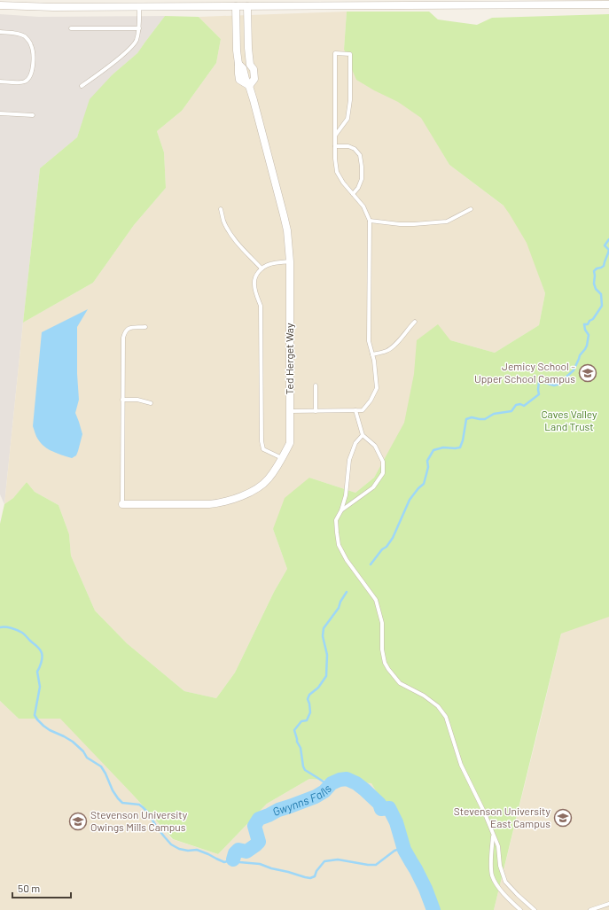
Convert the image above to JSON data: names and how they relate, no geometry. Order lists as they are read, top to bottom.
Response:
{
  "streets": {
    "street": ["Ted Herget Way"]
  },
  "water": ["Gwynns Falls"],
  "parks": ["Caves Valley Land Trust"],
  "places": {
    "school or university": ["Jemicy School - Upper School Campus", "Stevenson University East Campus", "Stevenson University Owings Mills Campus"]
  },
  "scale_bar": "50 m"
}
